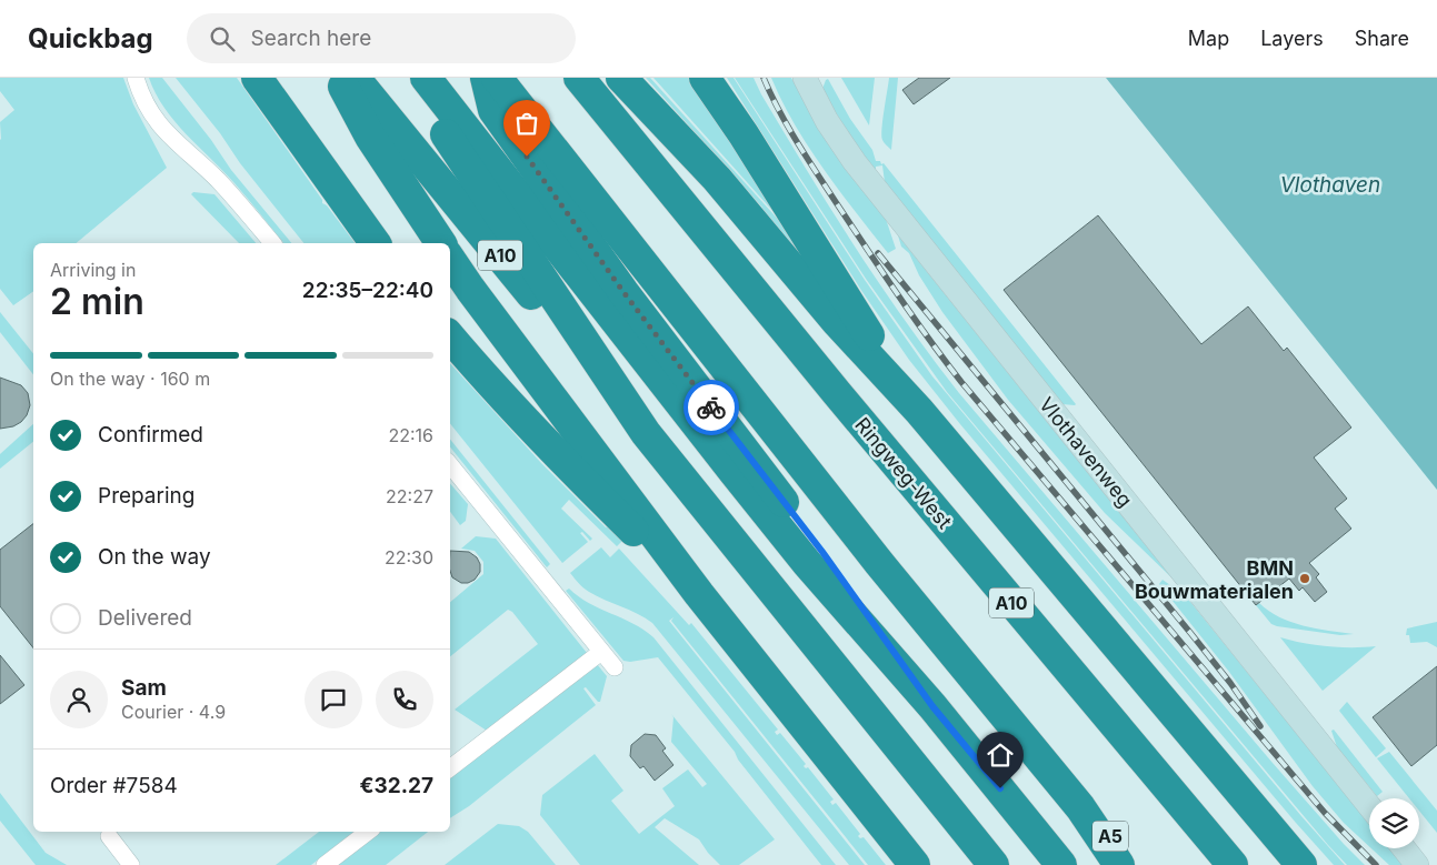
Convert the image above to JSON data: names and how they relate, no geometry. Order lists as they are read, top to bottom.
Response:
{
  "streets": {
    "highway": ["A10", "Ringweg-West", "A5"],
    "main road": ["Vlothavenweg"]
  },
  "water": ["Vlothaven"],
  "places": ["BMN Bouwmaterialen"],
  "page": {
    "header": "Quickbag",
    "search": "Search here",
    "nav": ["Map", "Layers", "Share"],
    "heading": ["2 min", "Arriving in", "22:35–22:40"],
    "panel": [
      "Sam",
      "Courier · 4.9",
      "Order #7584",
      "€32.27"
    ],
    "bar": "On the way · 160 m",
    "list": [
      ["Confirmed", "22:16"],
      ["Preparing", "22:27"],
      ["On the way", "22:30"],
      "Delivered"
    ]
  }
}
